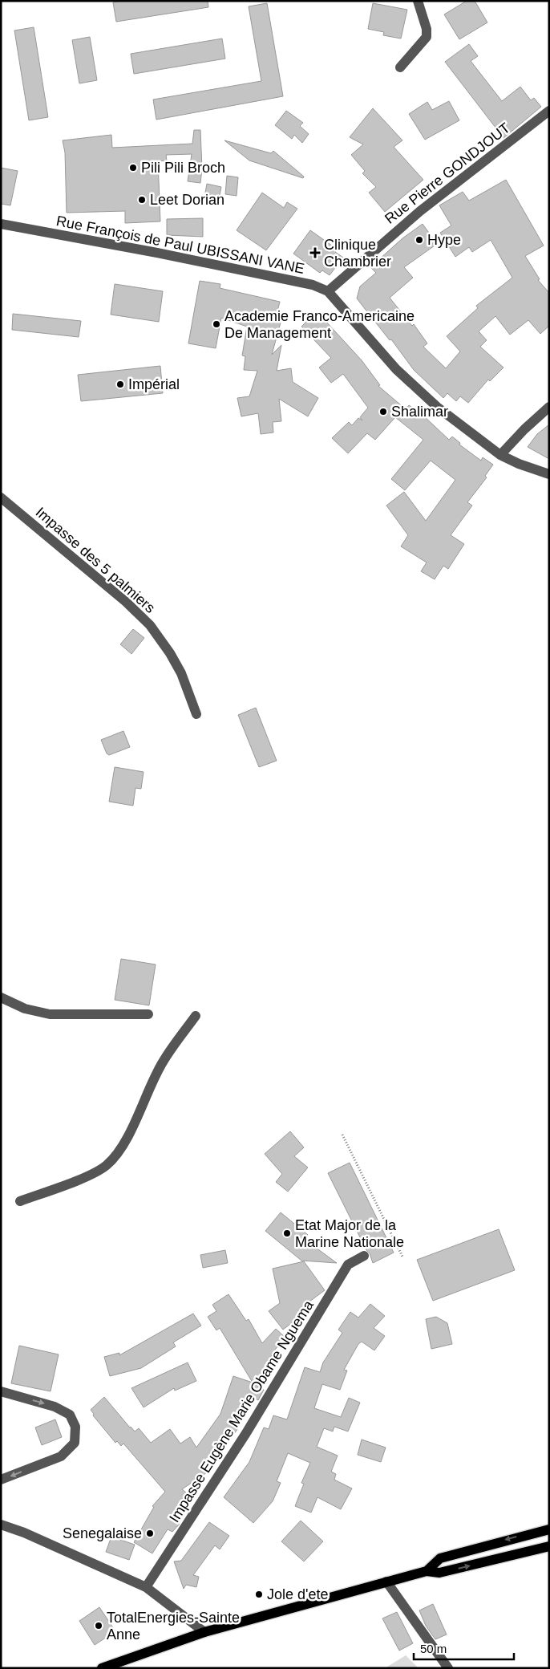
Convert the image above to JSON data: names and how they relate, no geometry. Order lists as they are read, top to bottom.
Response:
{
  "streets": {
    "street": [
      "Rue Pierre GONDJOUT",
      "Rue François de Paul UBISSANI VANE",
      "Impasse des 5 palmiers",
      "Impasse Eugène Marie Obame Nguema"
    ]
  },
  "crossings": [
    ["Rue Pierre GONDJOUT", "Rue François de Paul UBISSANI VANE"]
  ],
  "places": {
    "other": [
      "Pili Pili Broch",
      "Leet Dorian",
      "Hype",
      "Academie Franco-Americaine De Management",
      "Impérial",
      "Shalimar",
      "Etat Major de la Marine Nationale",
      "Senegalaise",
      "Jole d'ete",
      "TotalEnergies-Sainte Anne"
    ],
    "health": ["Clinique Chambrier"]
  },
  "scale_bar": "50 m"
}
